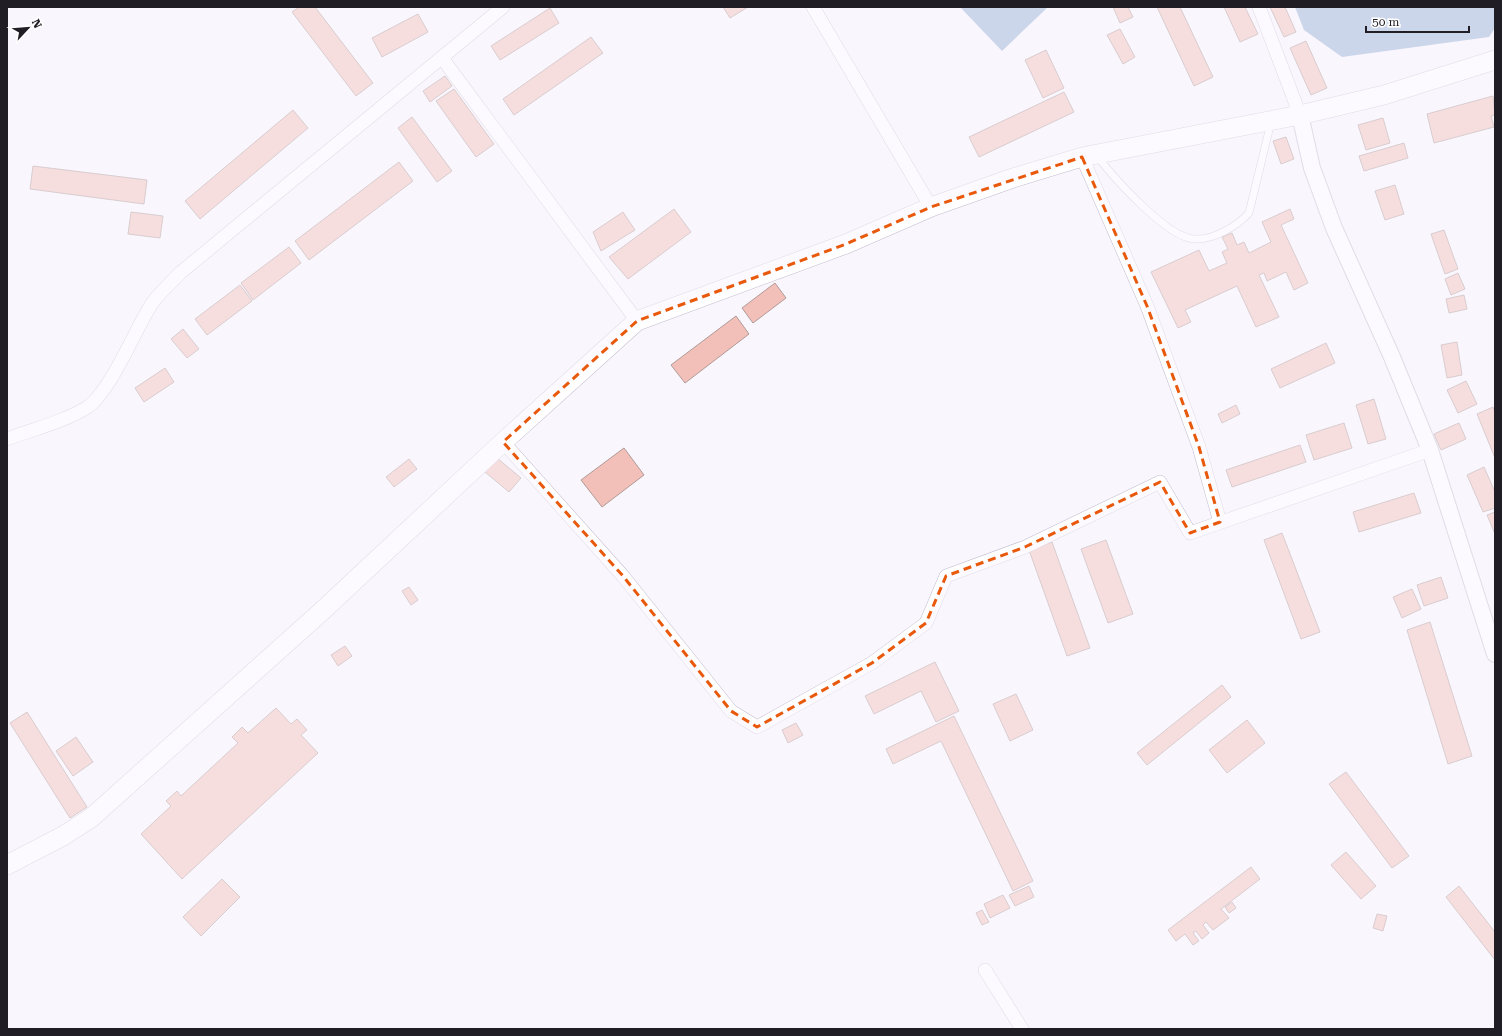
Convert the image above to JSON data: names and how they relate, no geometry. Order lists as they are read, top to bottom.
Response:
{
  "scale_bar": "50 m",
  "north": "top right"
}
